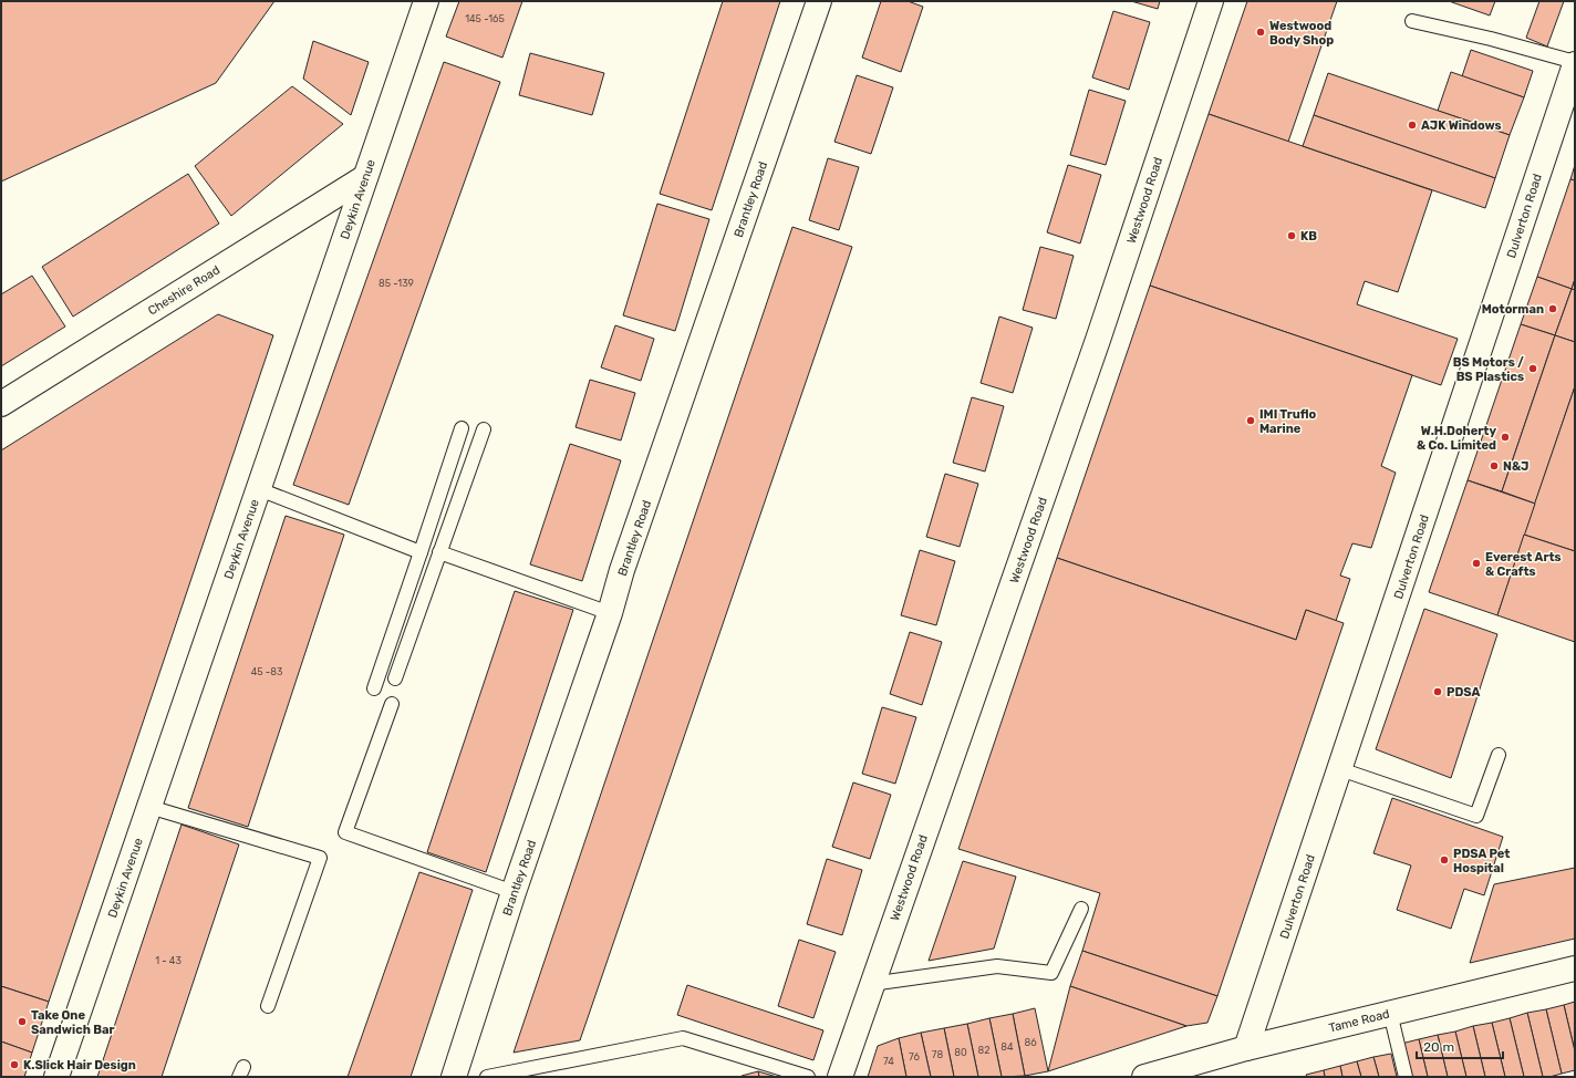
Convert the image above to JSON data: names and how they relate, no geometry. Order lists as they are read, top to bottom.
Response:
{
  "streets": {
    "street": [
      "Deykin Avenue",
      "Brantley Road",
      "Westwood Road",
      "Dulverton Road",
      "Cheshire Road",
      "Tame Road"
    ]
  },
  "crossings": [
    ["Deykin Avenue", "Cheshire Road"],
    ["Dulverton Road", "Tame Road"]
  ],
  "places": [
    "Westwood Body Shop",
    "AJK Windows",
    "KB",
    "Motorman",
    "BS Motors / BS Plastics",
    "IMI Truflo Marine",
    "W.H.Doherty & Co. Limited",
    "N&J",
    "Everest Arts & Crafts",
    "PDSA",
    "PDSA Pet Hospital",
    "Take One Sandwich Bar",
    "K.Slick Hair Design"
  ],
  "house_numbers": [
    "145 -165",
    "85 -139",
    "45 -83",
    "1 - 43",
    "86",
    "84",
    "82",
    "80",
    "78",
    "76",
    "74"
  ],
  "scale_bar": "20 m"
}
